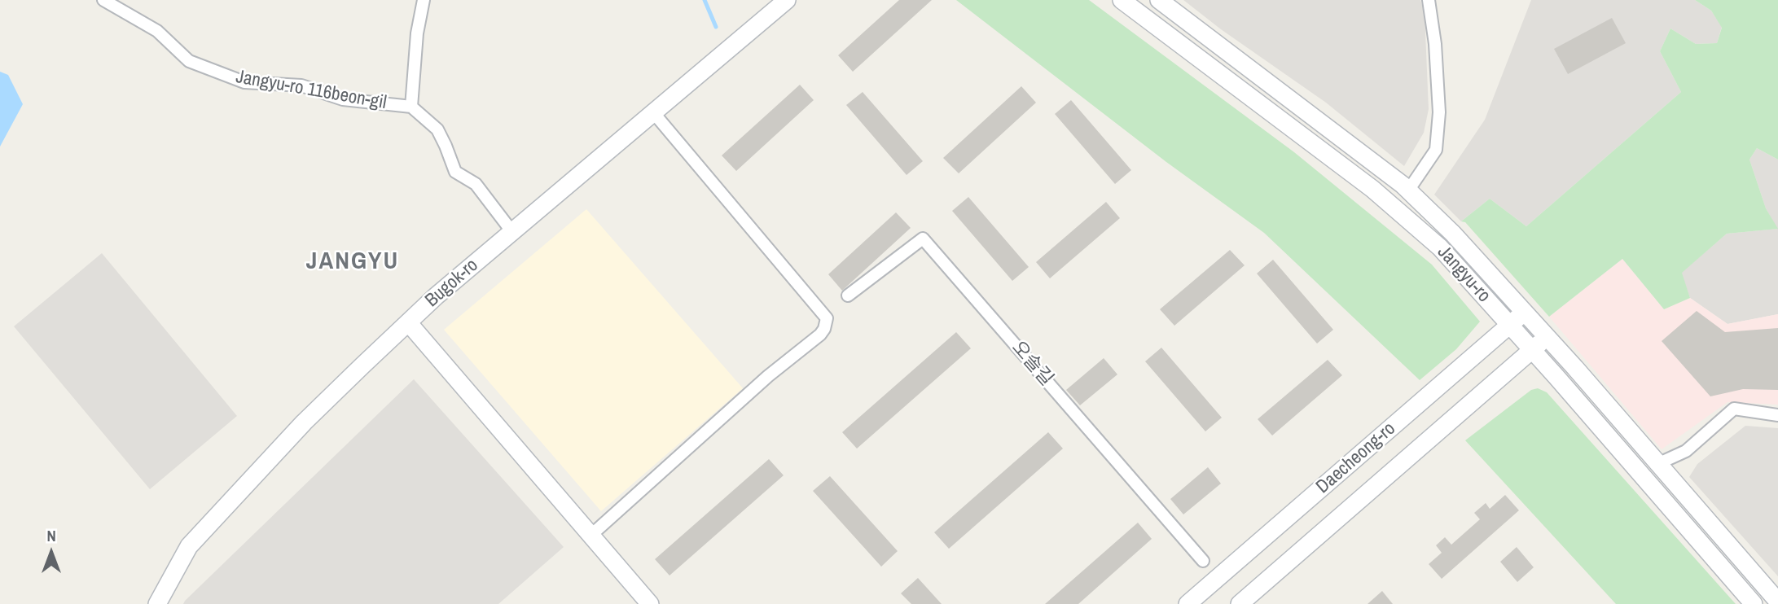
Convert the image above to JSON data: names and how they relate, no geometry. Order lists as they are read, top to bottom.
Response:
{
  "streets": {
    "main road": ["Jangyu-ro", "Bugok-ro", "Daecheong-ro"],
    "street": ["Jangyu-ro 116beon-gil", "오솔길"]
  },
  "crossings": [
    ["Jangyu-ro 116beon-gil", "Bugok-ro"],
    ["Jangyu-ro", "Daecheong-ro"]
  ],
  "districts": ["JANGYU"],
  "north": "top"
}
